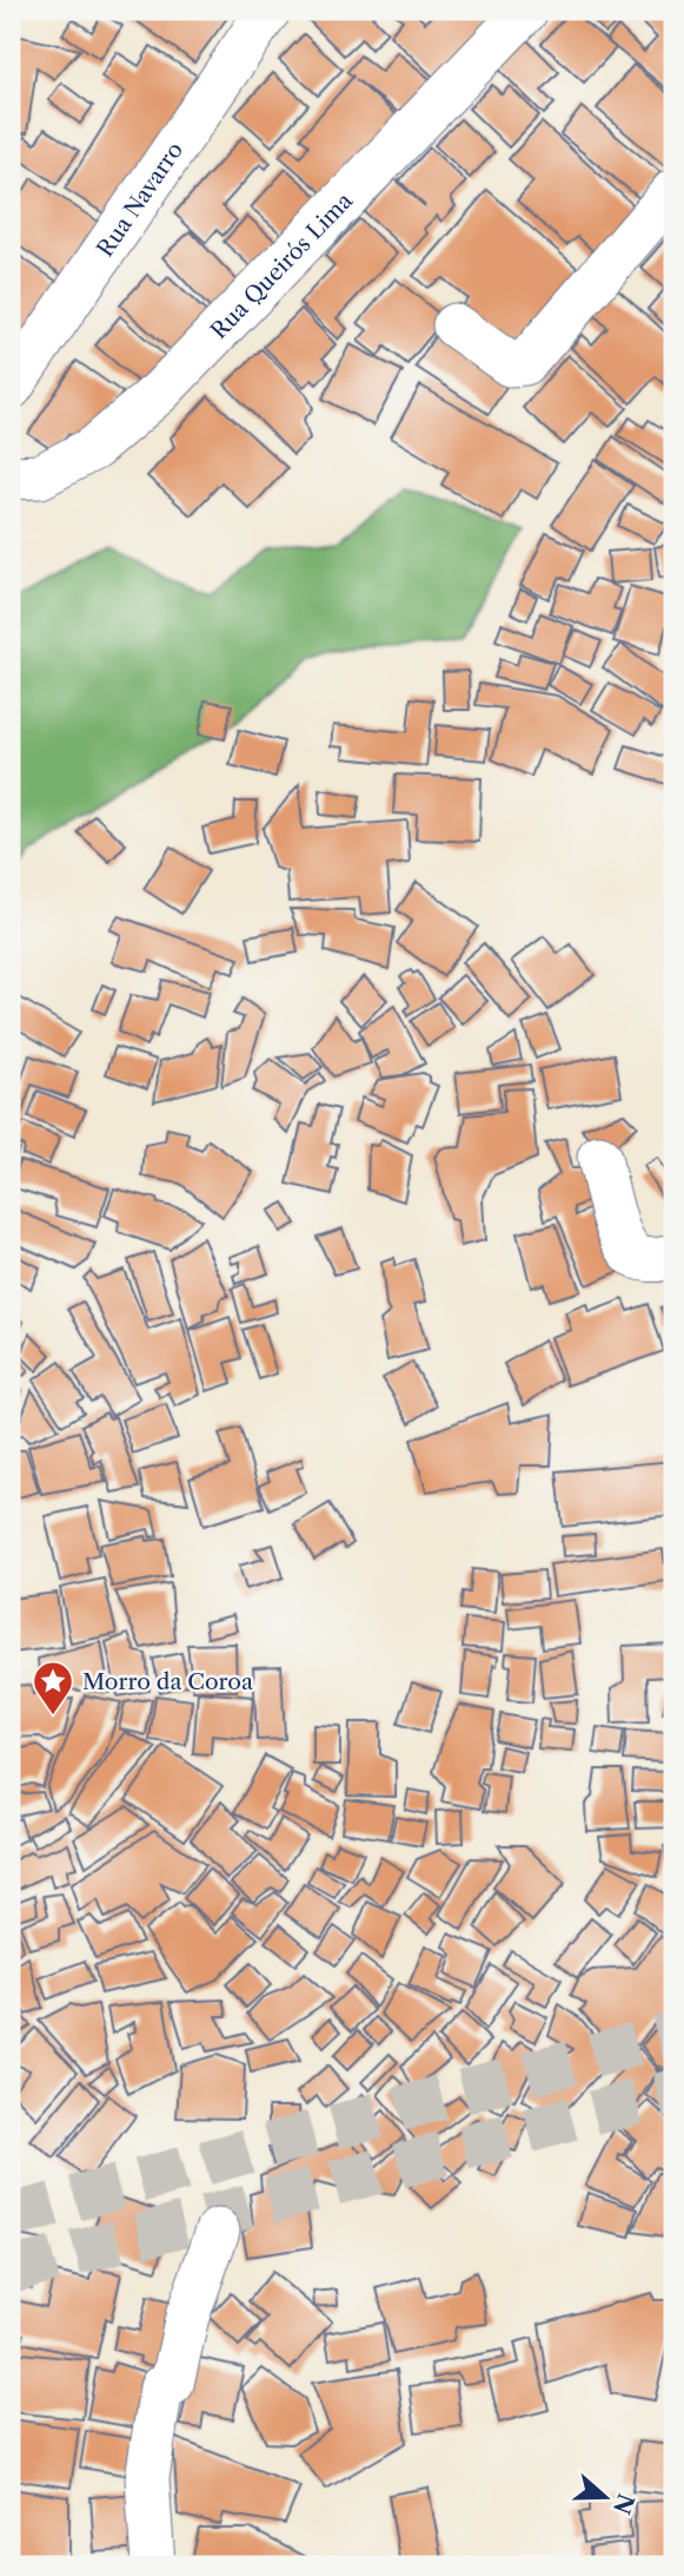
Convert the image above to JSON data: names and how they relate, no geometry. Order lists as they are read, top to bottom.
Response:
{
  "streets": {
    "street": ["Rua Navarro", "Rua Queirós Lima"]
  },
  "places": {
    "place": ["Morro da Coroa"]
  },
  "north": "right"
}
